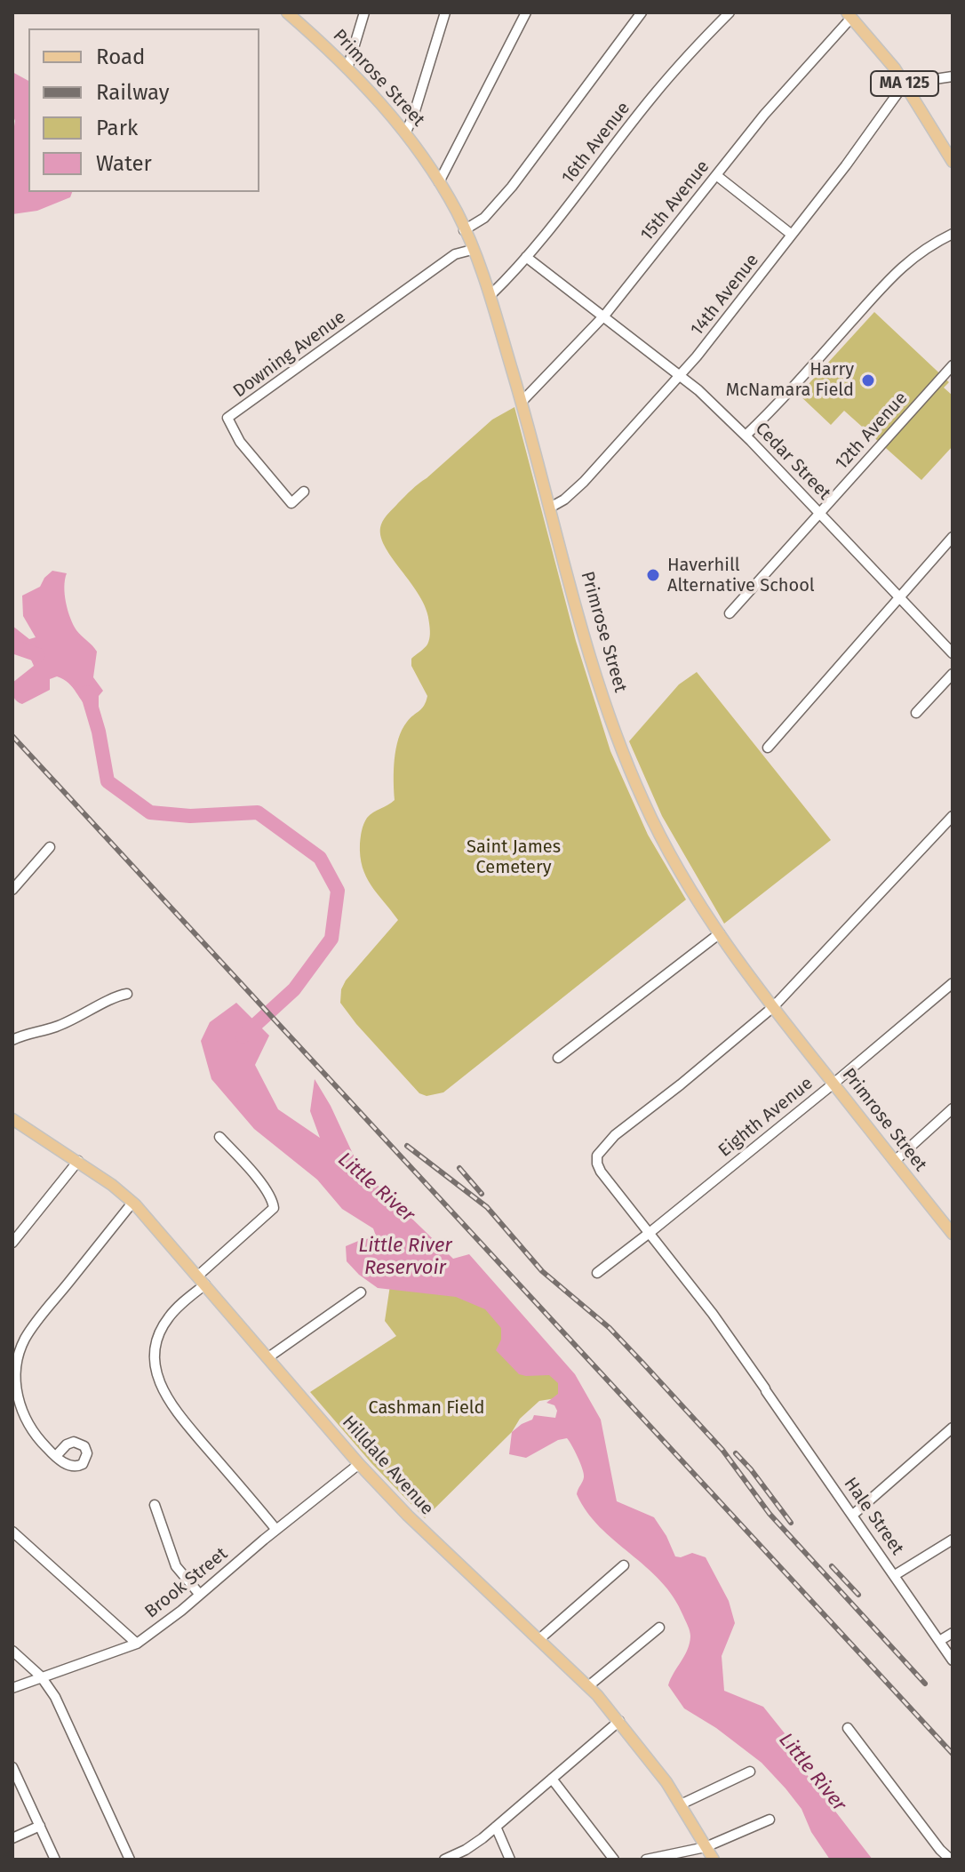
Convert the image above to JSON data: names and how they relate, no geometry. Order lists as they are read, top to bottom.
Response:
{
  "streets": {
    "main road": ["Primrose Street", "MA 125", "Hilldale Avenue"],
    "street": [
      "16th Avenue",
      "15th Avenue",
      "14th Avenue",
      "Downing Avenue",
      "12th Avenue",
      "Cedar Street",
      "Eighth Avenue",
      "Hale Street",
      "Brook Street"
    ]
  },
  "crossings": [
    ["Primrose Street", "16th Avenue"],
    ["Primrose Street", "15th Avenue"],
    ["Primrose Street", "14th Avenue"],
    ["Primrose Street", "Downing Avenue"],
    ["Primrose Street", "Eighth Avenue"],
    ["Primrose Street", "Hale Street"],
    ["MA 125", "15th Avenue"],
    ["MA 125", "14th Avenue"],
    ["16th Avenue", "Cedar Street"],
    ["15th Avenue", "Cedar Street"],
    ["14th Avenue", "Cedar Street"],
    ["12th Avenue", "Cedar Street"],
    ["Eighth Avenue", "Hale Street"],
    ["Hilldale Avenue", "Brook Street"]
  ],
  "water": ["Little River", "Little River Reservoir"],
  "parks": ["Saint James Cemetery", "Cashman Field"],
  "places": ["Harry McNamara Field", "Haverhill Alternative School"],
  "legend": [
    "Road",
    "Railway",
    "Park",
    "Water"
  ]
}
